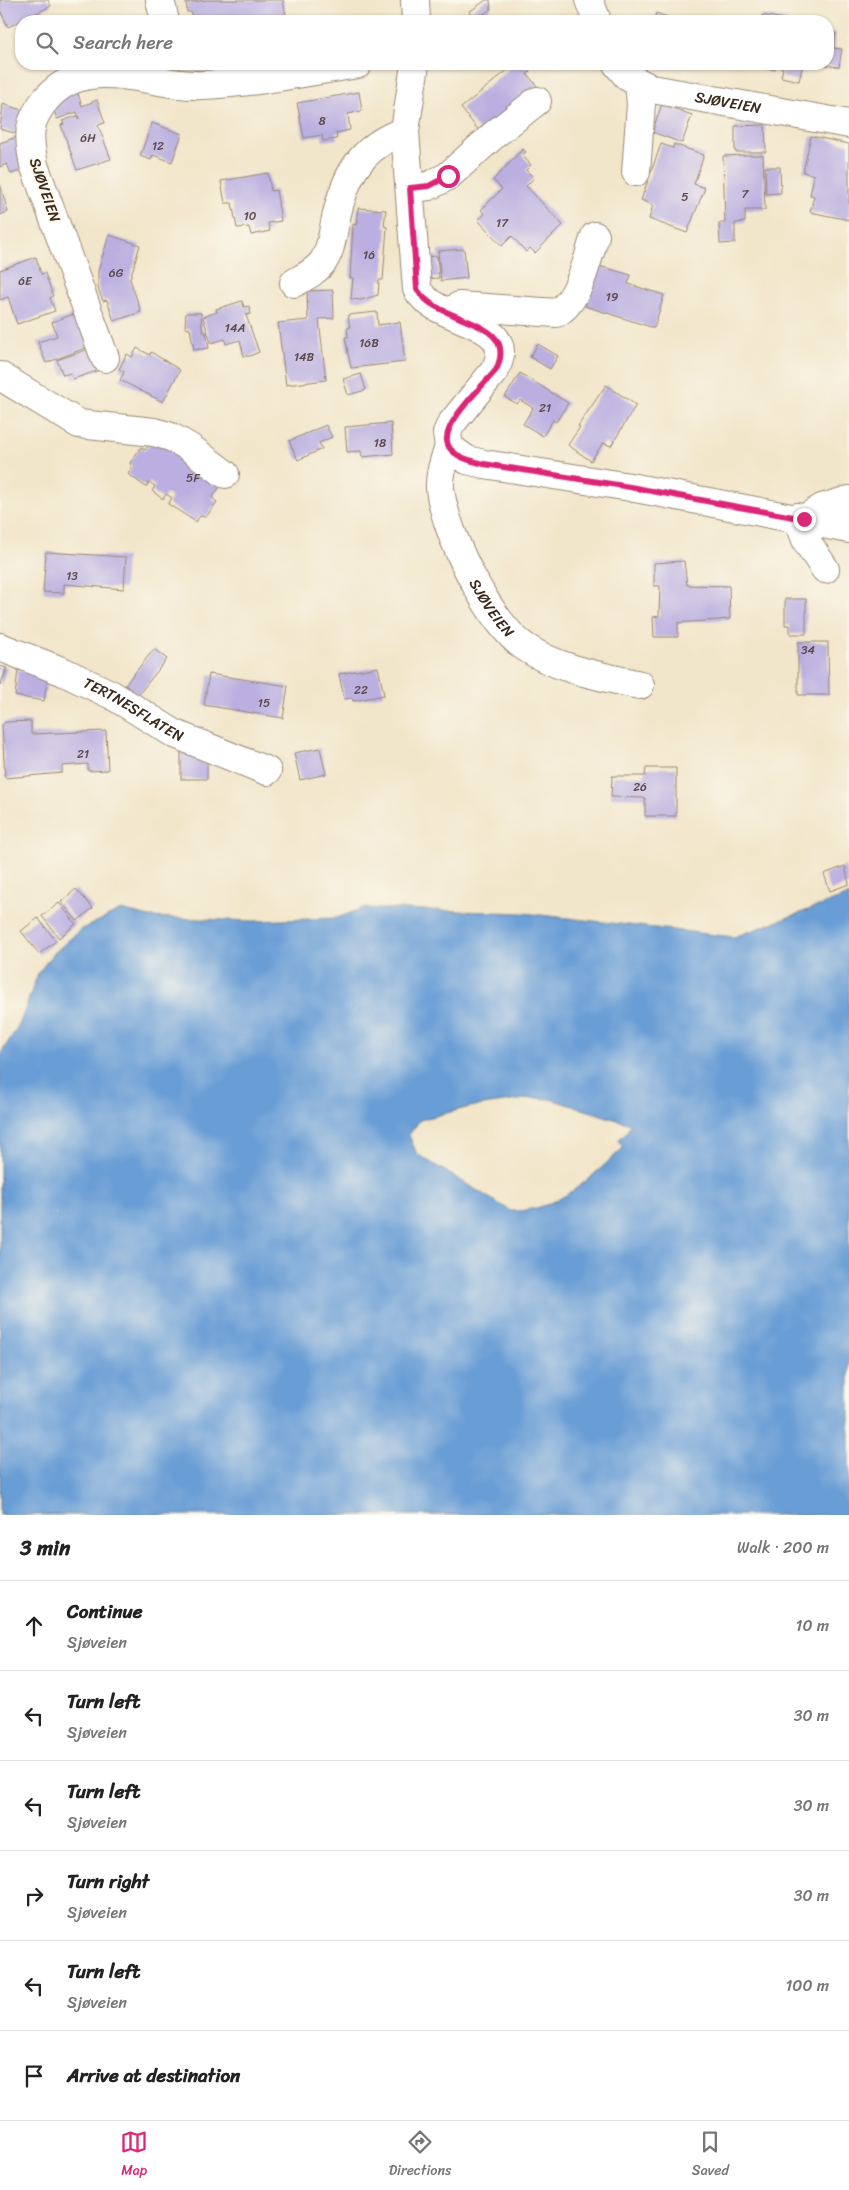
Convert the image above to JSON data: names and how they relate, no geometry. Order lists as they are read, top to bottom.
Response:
{
  "streets": {
    "street": ["SJØVEIEN", "TERTNESFLATEN"]
  },
  "house_numbers": [
    "8",
    "6H",
    "12",
    "7",
    "5",
    "10",
    "17",
    "16",
    "6G",
    "6E",
    "19",
    "14A",
    "16B",
    "14B",
    "21",
    "18",
    "5F",
    "13",
    "34",
    "22",
    "15",
    "21",
    "26"
  ],
  "page": {
    "search": "Search here",
    "heading": ["3 min", "Walk · 200 m"],
    "list": [
      ["Continue", "Sjøveien", "10 m"],
      ["Turn left", "Sjøveien", "30 m"],
      ["Turn left", "Sjøveien", "30 m"],
      ["Turn right", "Sjøveien", "30 m"],
      ["Turn left", "Sjøveien", "100 m"],
      "Arrive at destination"
    ],
    "nav": ["Map", "Directions", "Saved"]
  }
}
